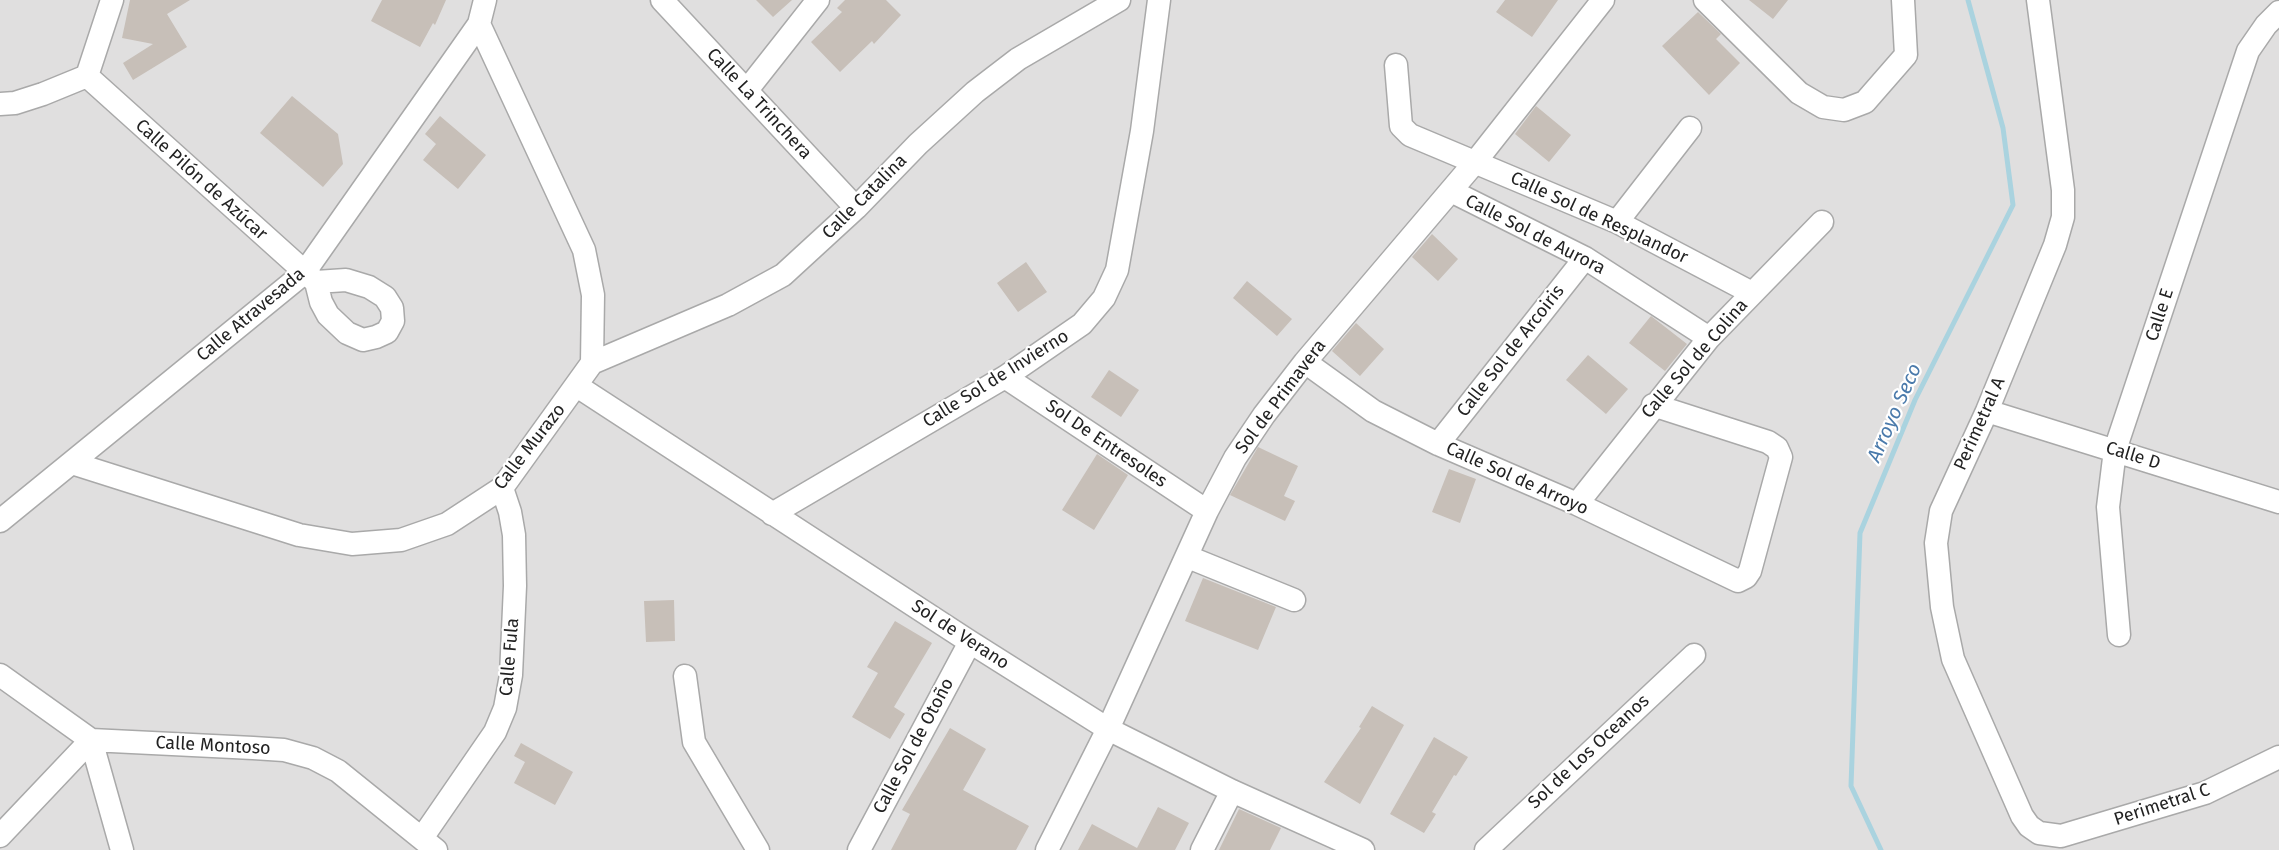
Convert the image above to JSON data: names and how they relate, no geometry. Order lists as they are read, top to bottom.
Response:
{
  "streets": {
    "street": [
      "Calle La Trinchera",
      "Calle Pilón de Azúcar",
      "Calle Catalina",
      "Calle Sol de Resplandor",
      "Calle Sol de Aurora",
      "Calle Atravesada",
      "Calle E",
      "Calle Sol de Arcoiris",
      "Calle Sol de Colina",
      "Calle Sol de Invierno",
      "Sol de Primavera",
      "Perimetral A",
      "Sol De Entresoles",
      "Calle Murazo",
      "Calle D",
      "Calle Sol de Arroyo",
      "Sol de Verano",
      "Calle Fula",
      "Calle Montoso",
      "Calle Sol de Otoño",
      "Sol de Los Oceanos",
      "Perimetral C"
    ]
  },
  "crossings": [
    ["Calle La Trinchera", "Calle Catalina"],
    ["Calle Pilón de Azúcar", "Calle Atravesada"],
    ["Calle Catalina", "Calle Murazo"],
    ["Calle Sol de Resplandor", "Calle Sol de Colina"],
    ["Calle Sol de Resplandor", "Sol de Primavera"],
    ["Calle Sol de Aurora", "Calle Sol de Arcoiris"],
    ["Calle Sol de Aurora", "Calle Sol de Colina"],
    ["Calle Sol de Aurora", "Sol de Primavera"],
    ["Calle Atravesada", "Calle Murazo"],
    ["Calle E", "Calle D"],
    ["Calle Sol de Arcoiris", "Calle Sol de Arroyo"],
    ["Calle Sol de Colina", "Calle Sol de Arroyo"],
    ["Calle Sol de Invierno", "Sol De Entresoles"],
    ["Calle Sol de Invierno", "Sol de Verano"],
    ["Sol de Primavera", "Sol De Entresoles"],
    ["Sol de Primavera", "Calle Sol de Arroyo"],
    ["Sol de Primavera", "Sol de Verano"],
    ["Perimetral A", "Calle D"],
    ["Perimetral A", "Perimetral C"],
    ["Calle Murazo", "Sol de Verano"],
    ["Calle Murazo", "Calle Fula"],
    ["Sol de Verano", "Calle Sol de Otoño"],
    ["Calle Fula", "Calle Montoso"]
  ],
  "water": ["Arroyo Seco"]
}
